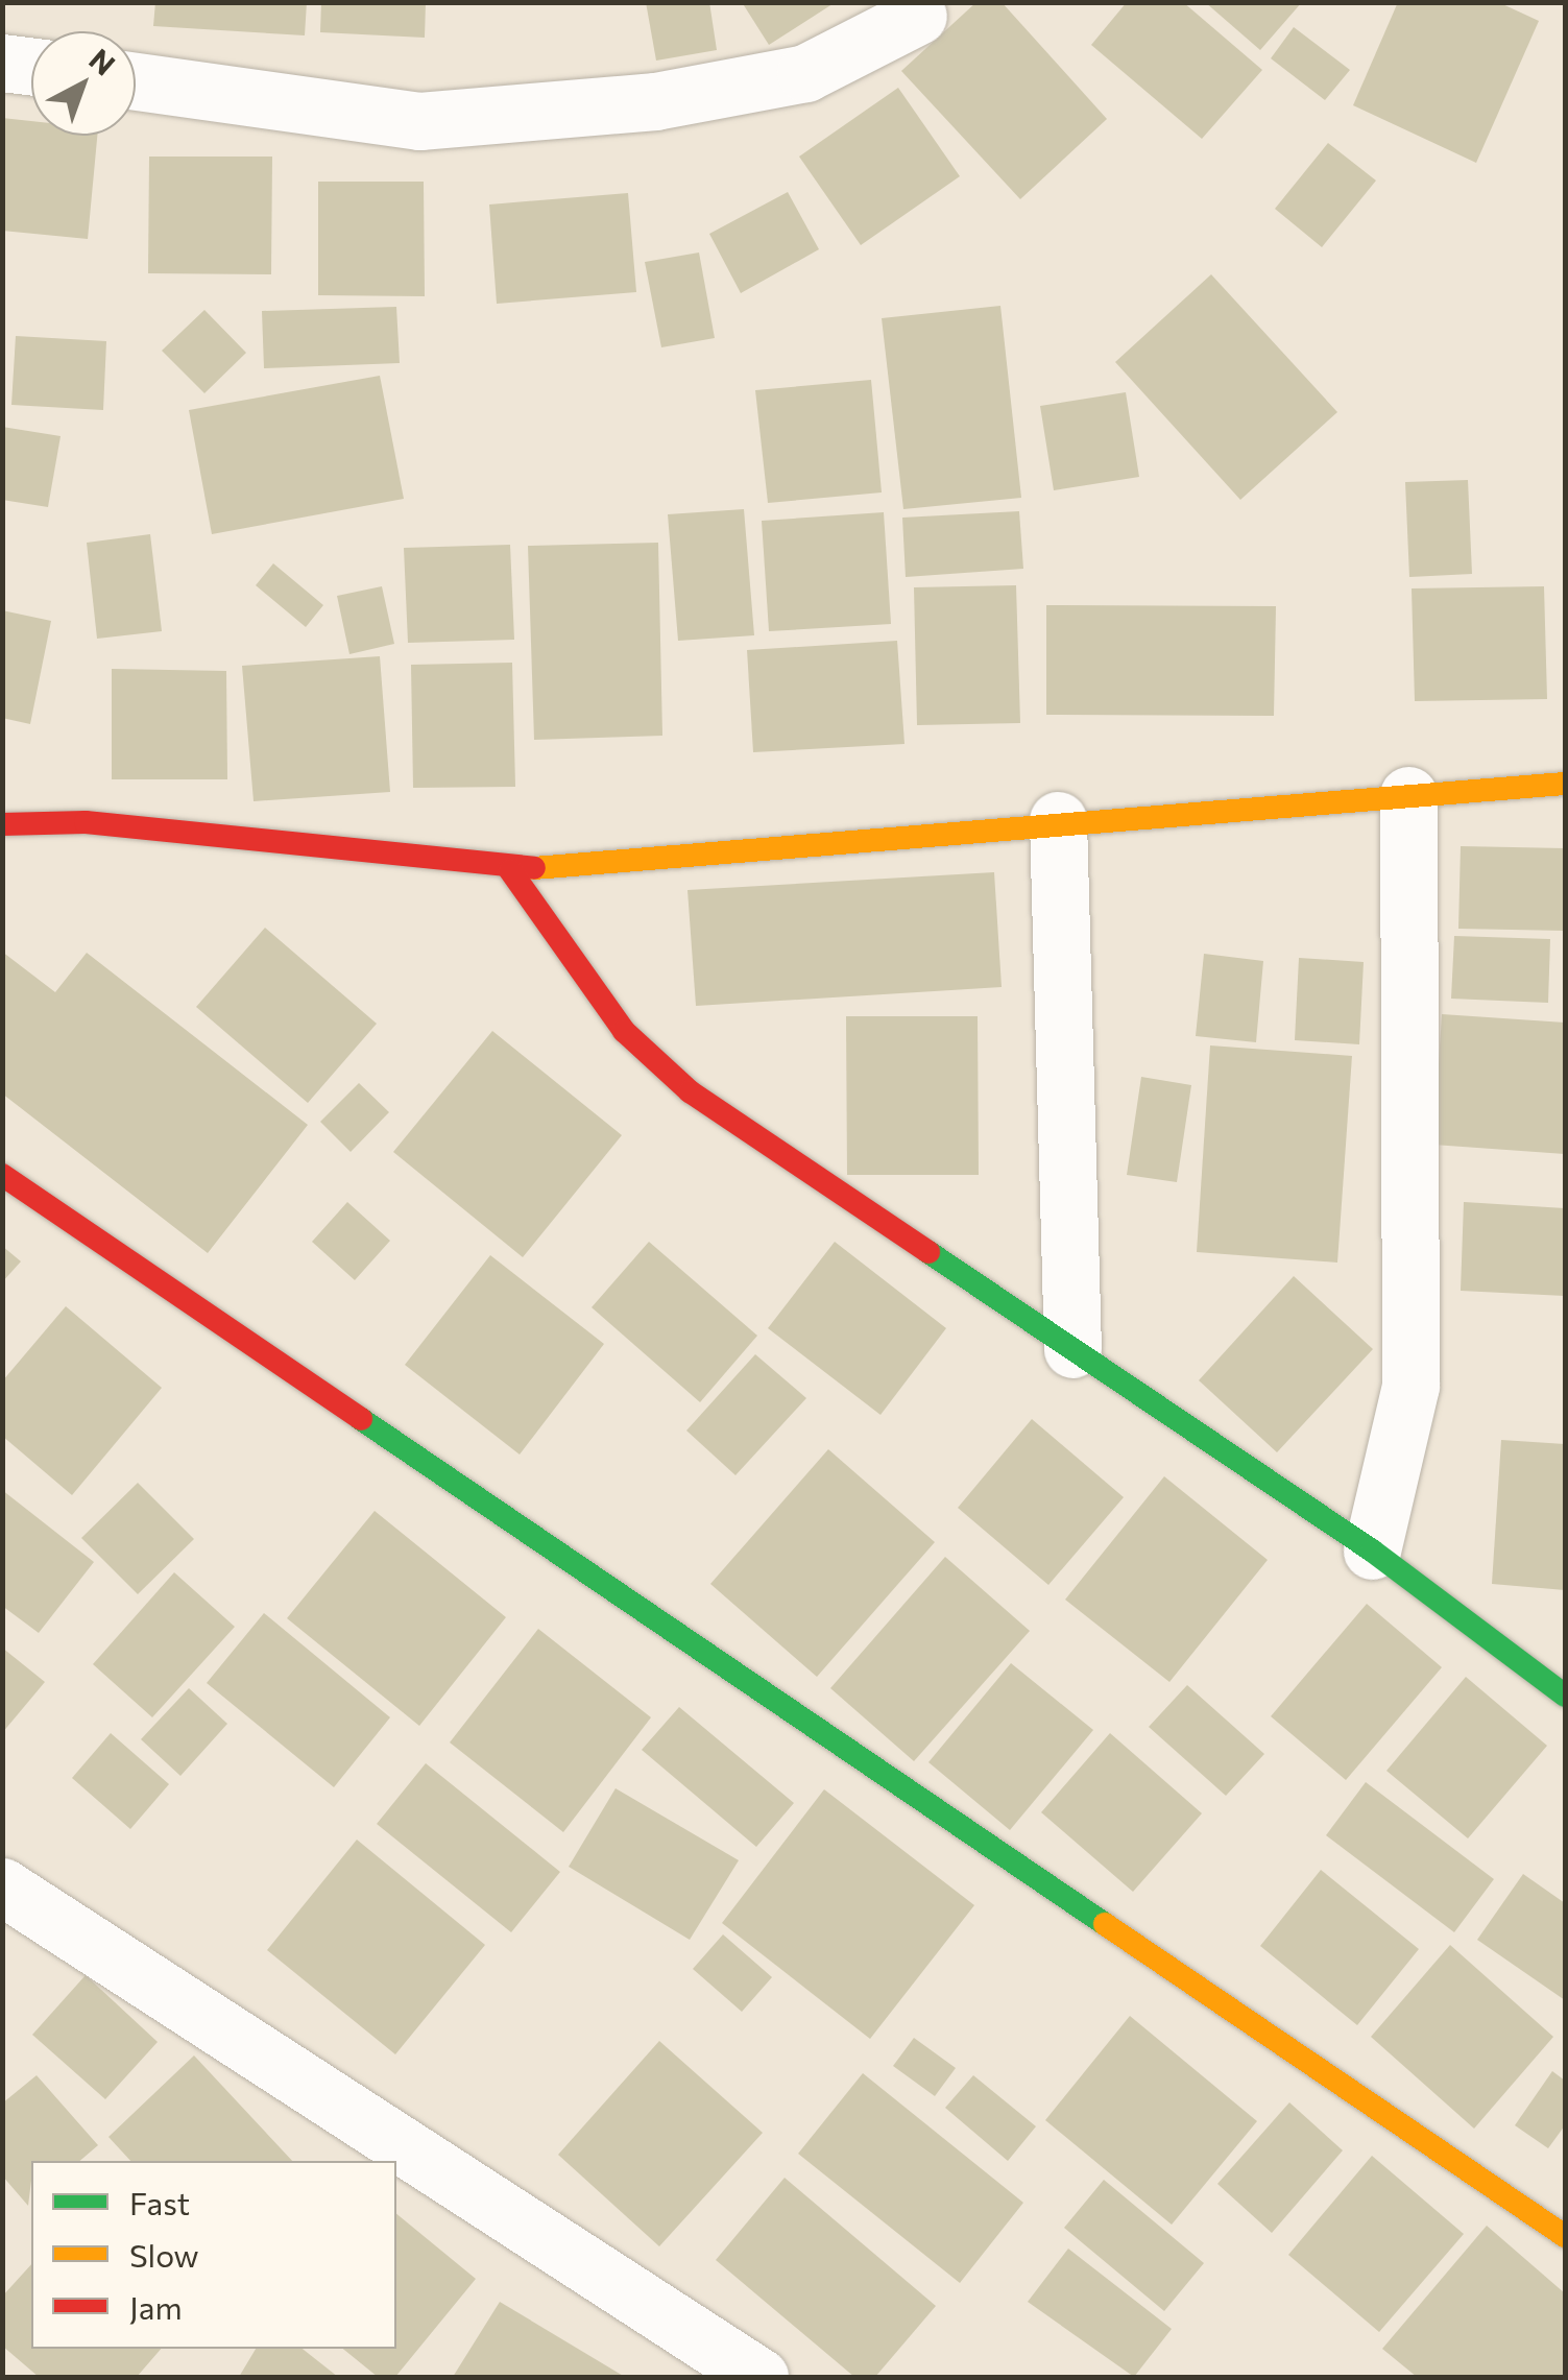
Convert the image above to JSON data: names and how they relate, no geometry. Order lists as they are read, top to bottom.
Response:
{
  "legend": ["Fast", "Slow", "Jam"],
  "north": "top right"
}
